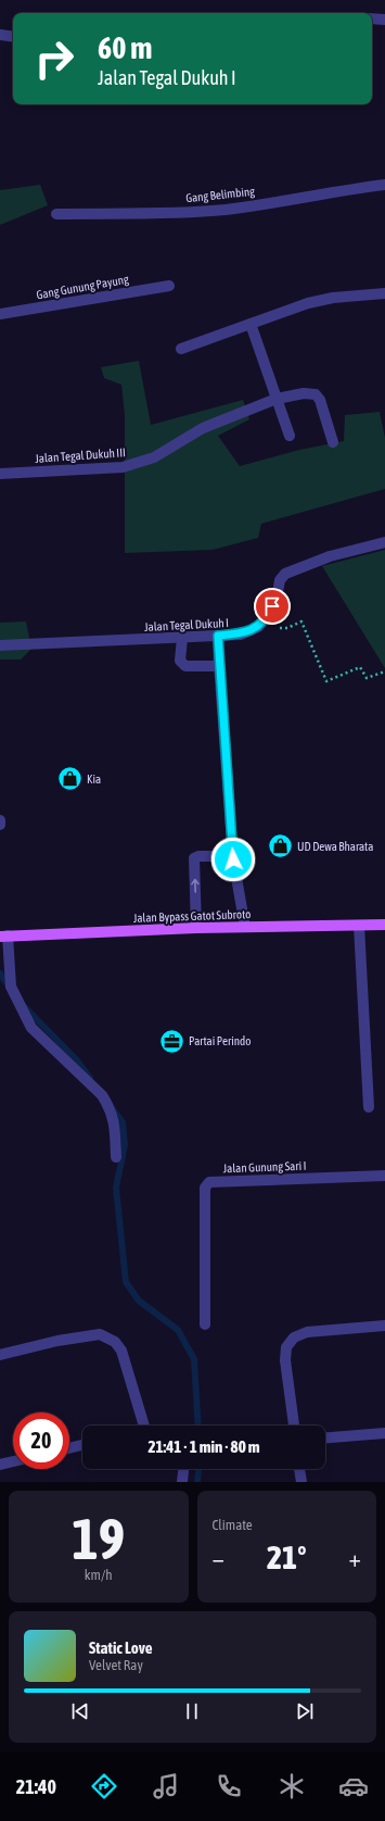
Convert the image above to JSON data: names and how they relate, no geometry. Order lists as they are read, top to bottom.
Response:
{
  "streets": {
    "main road": ["Jalan Bypass Gatot Subroto"],
    "street": [
      "Gang Belimbing",
      "Gang Gunung Payung",
      "Jalan Tegal Dukuh III",
      "Jalan Tegal Dukuh I",
      "Jalan Gunung Sari I"
    ]
  },
  "places": {
    "shop": ["Kia", "UD Dewa Bharata"],
    "office": ["Partai Perindo"]
  },
  "page": {
    "turn": ["60 m", "Jalan Tegal Dukuh I"],
    "limit": "20",
    "trip": "21:41 · 1 min · 80 m",
    "tile": [
      ["19", "km/h"],
      "Climate"
    ],
    "heat": ["−", "21°", "+"],
    "song": ["Static Love", "Velvet Ray"],
    "tabs": "21:40"
  }
}
